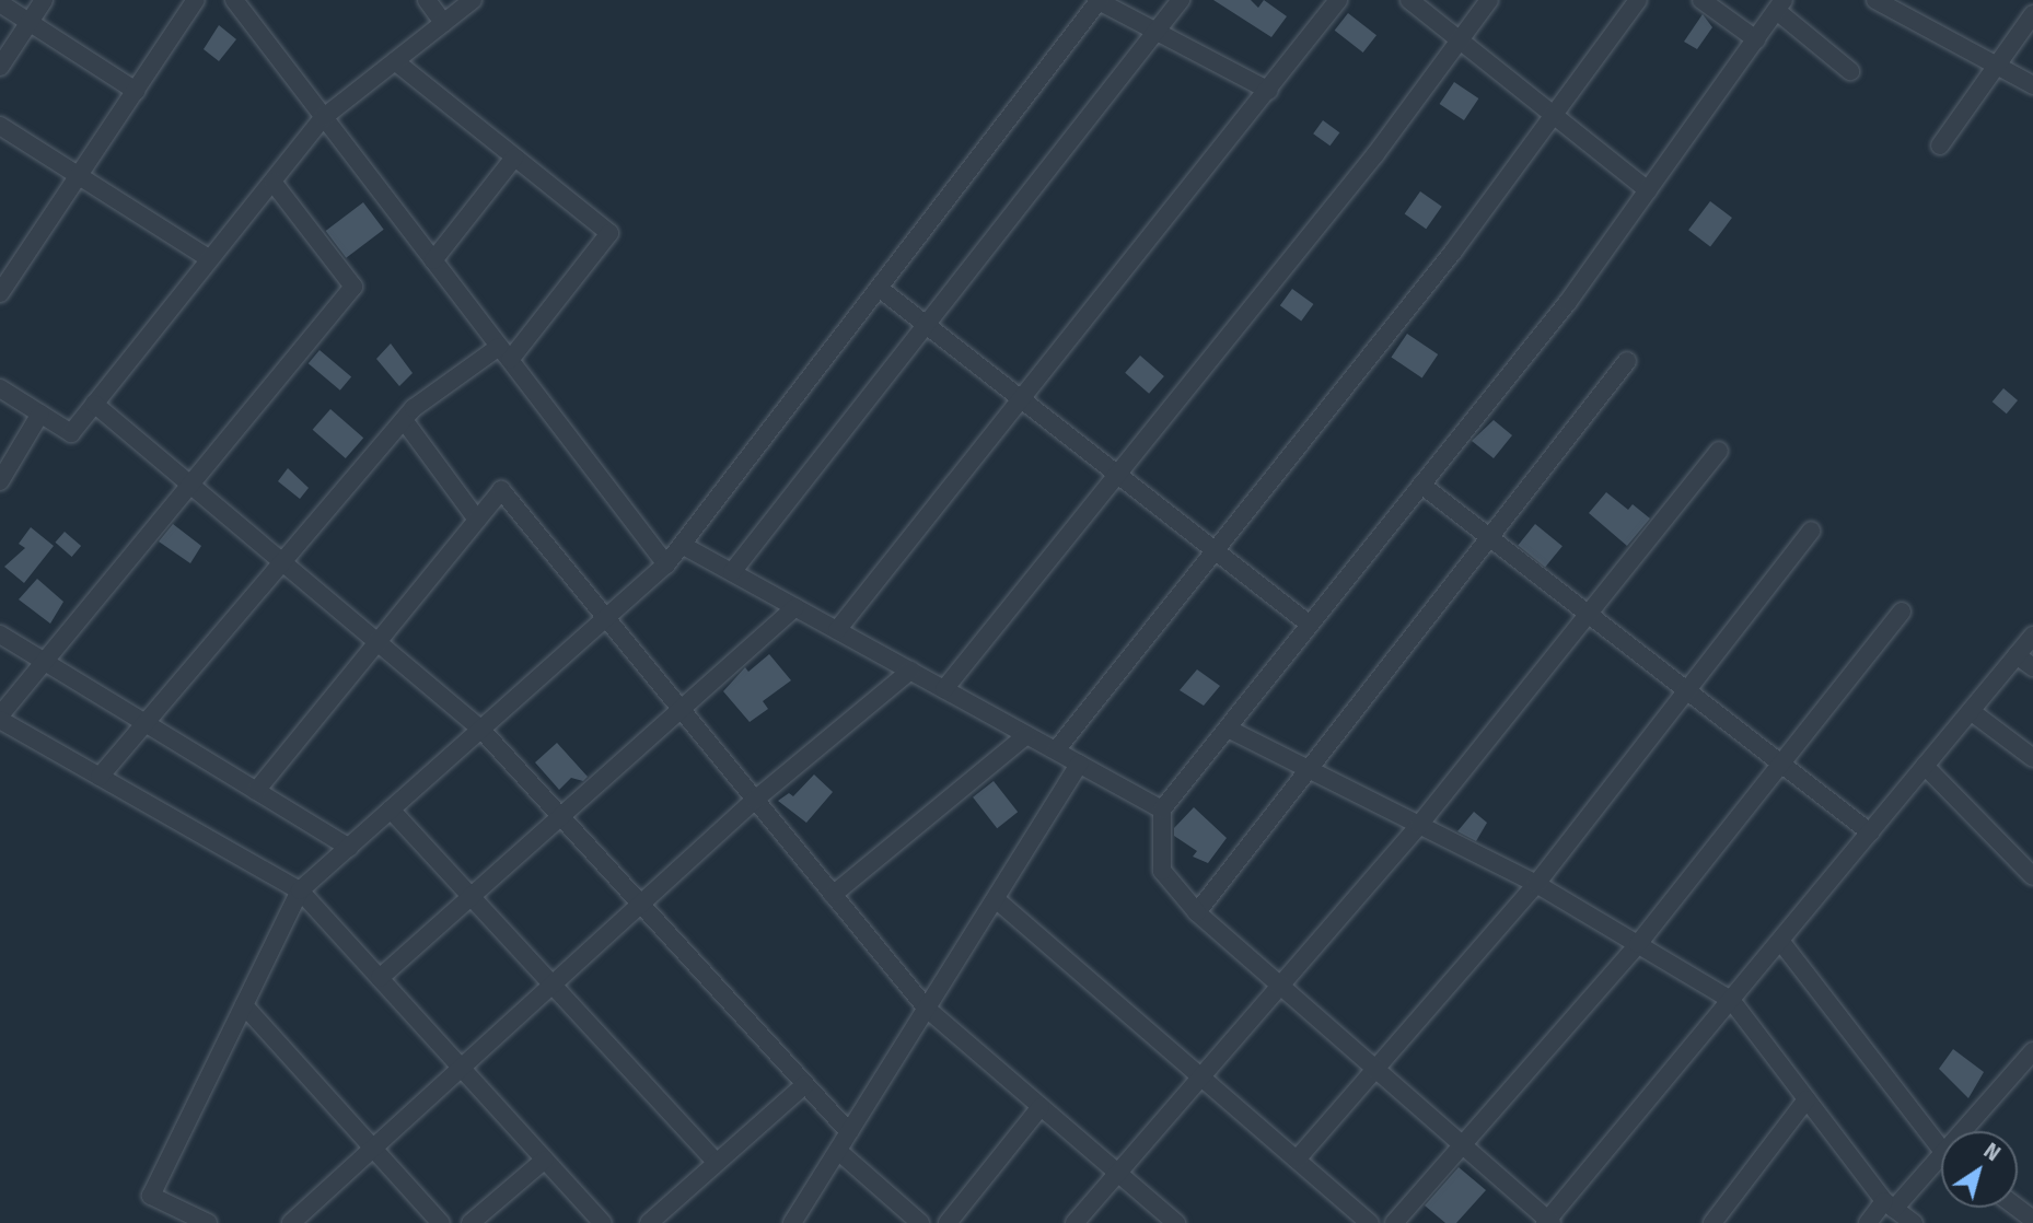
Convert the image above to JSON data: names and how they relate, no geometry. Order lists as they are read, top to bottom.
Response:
{
  "north": "top right"
}
